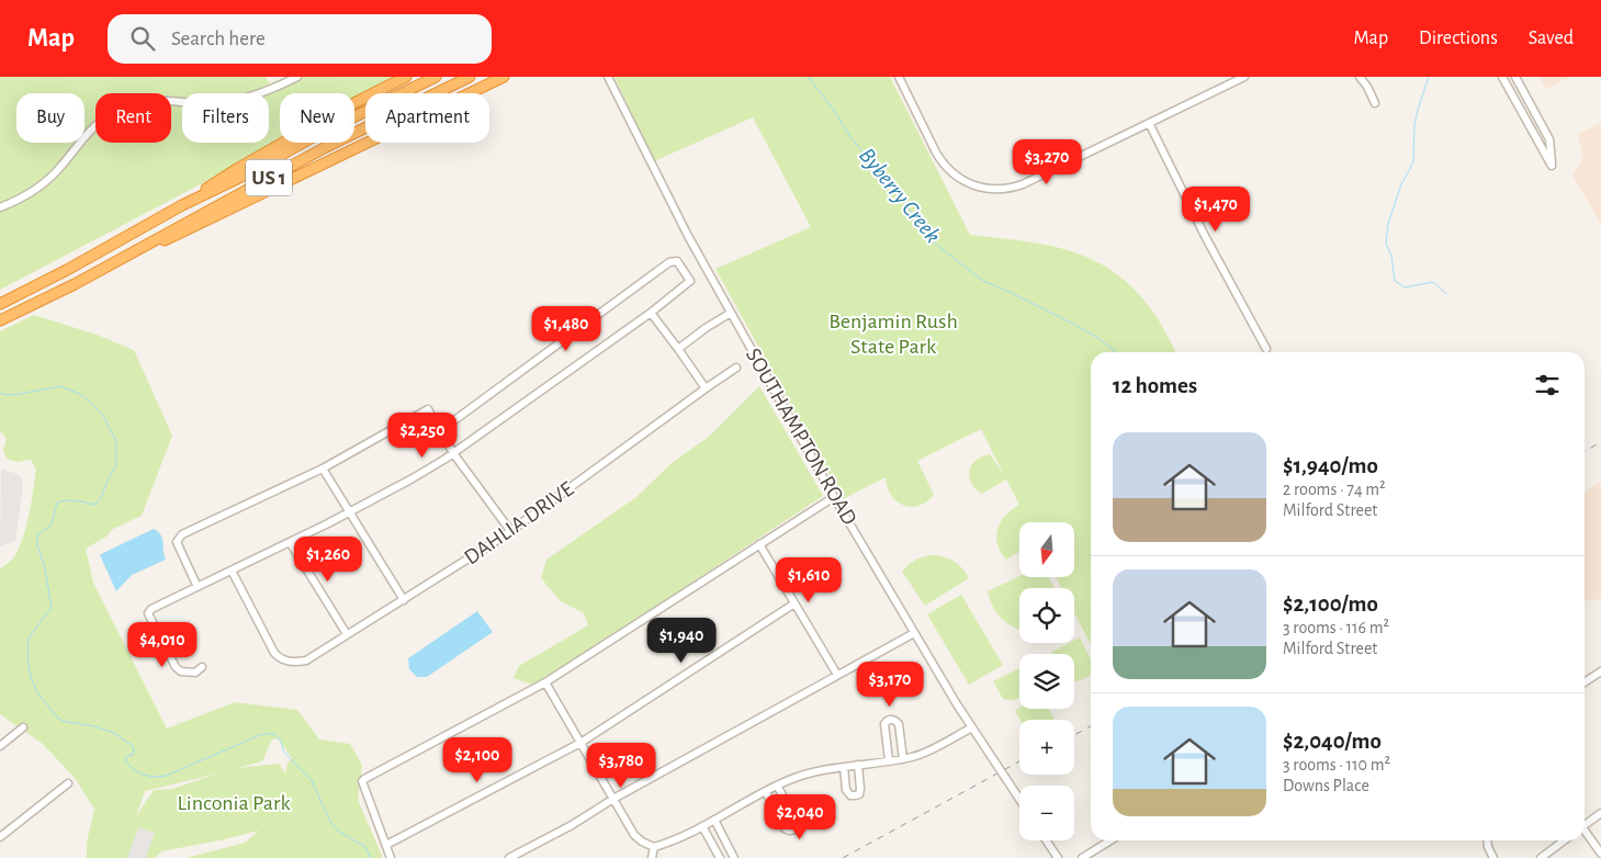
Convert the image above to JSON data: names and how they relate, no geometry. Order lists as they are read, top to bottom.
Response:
{
  "streets": {
    "highway": ["US 1"],
    "street": ["SOUTHAMPTON ROAD", "DAHLIA DRIVE"]
  },
  "water": ["Byberry Creek"],
  "parks": ["Benjamin Rush State Park", "Linconia Park"],
  "north": "bottom",
  "page": {
    "header": "Map",
    "search": "Search here",
    "nav": ["Map", "Directions", "Saved"],
    "chip": [
      "Buy",
      "Rent",
      "Filters",
      "New",
      "Apartment"
    ],
    "price": [
      "$3,270",
      "$1,470",
      "$1,480",
      "$2,250",
      "$1,260",
      "$1,610",
      "$1,940",
      "$4,010",
      "$3,170",
      "$2,100",
      "$3,780",
      "$2,040"
    ],
    "heading": "12 homes",
    "list": [
      {
        "name": "$1,940/mo",
        "note": "2 rooms · 74 m² · Milford Street"
      },
      {
        "name": "$2,100/mo",
        "note": "3 rooms · 116 m² · Milford Street"
      },
      {
        "name": "$2,040/mo",
        "note": "3 rooms · 110 m² · Downs Place"
      }
    ],
    "map_buttons": ["+", "−"]
  }
}
